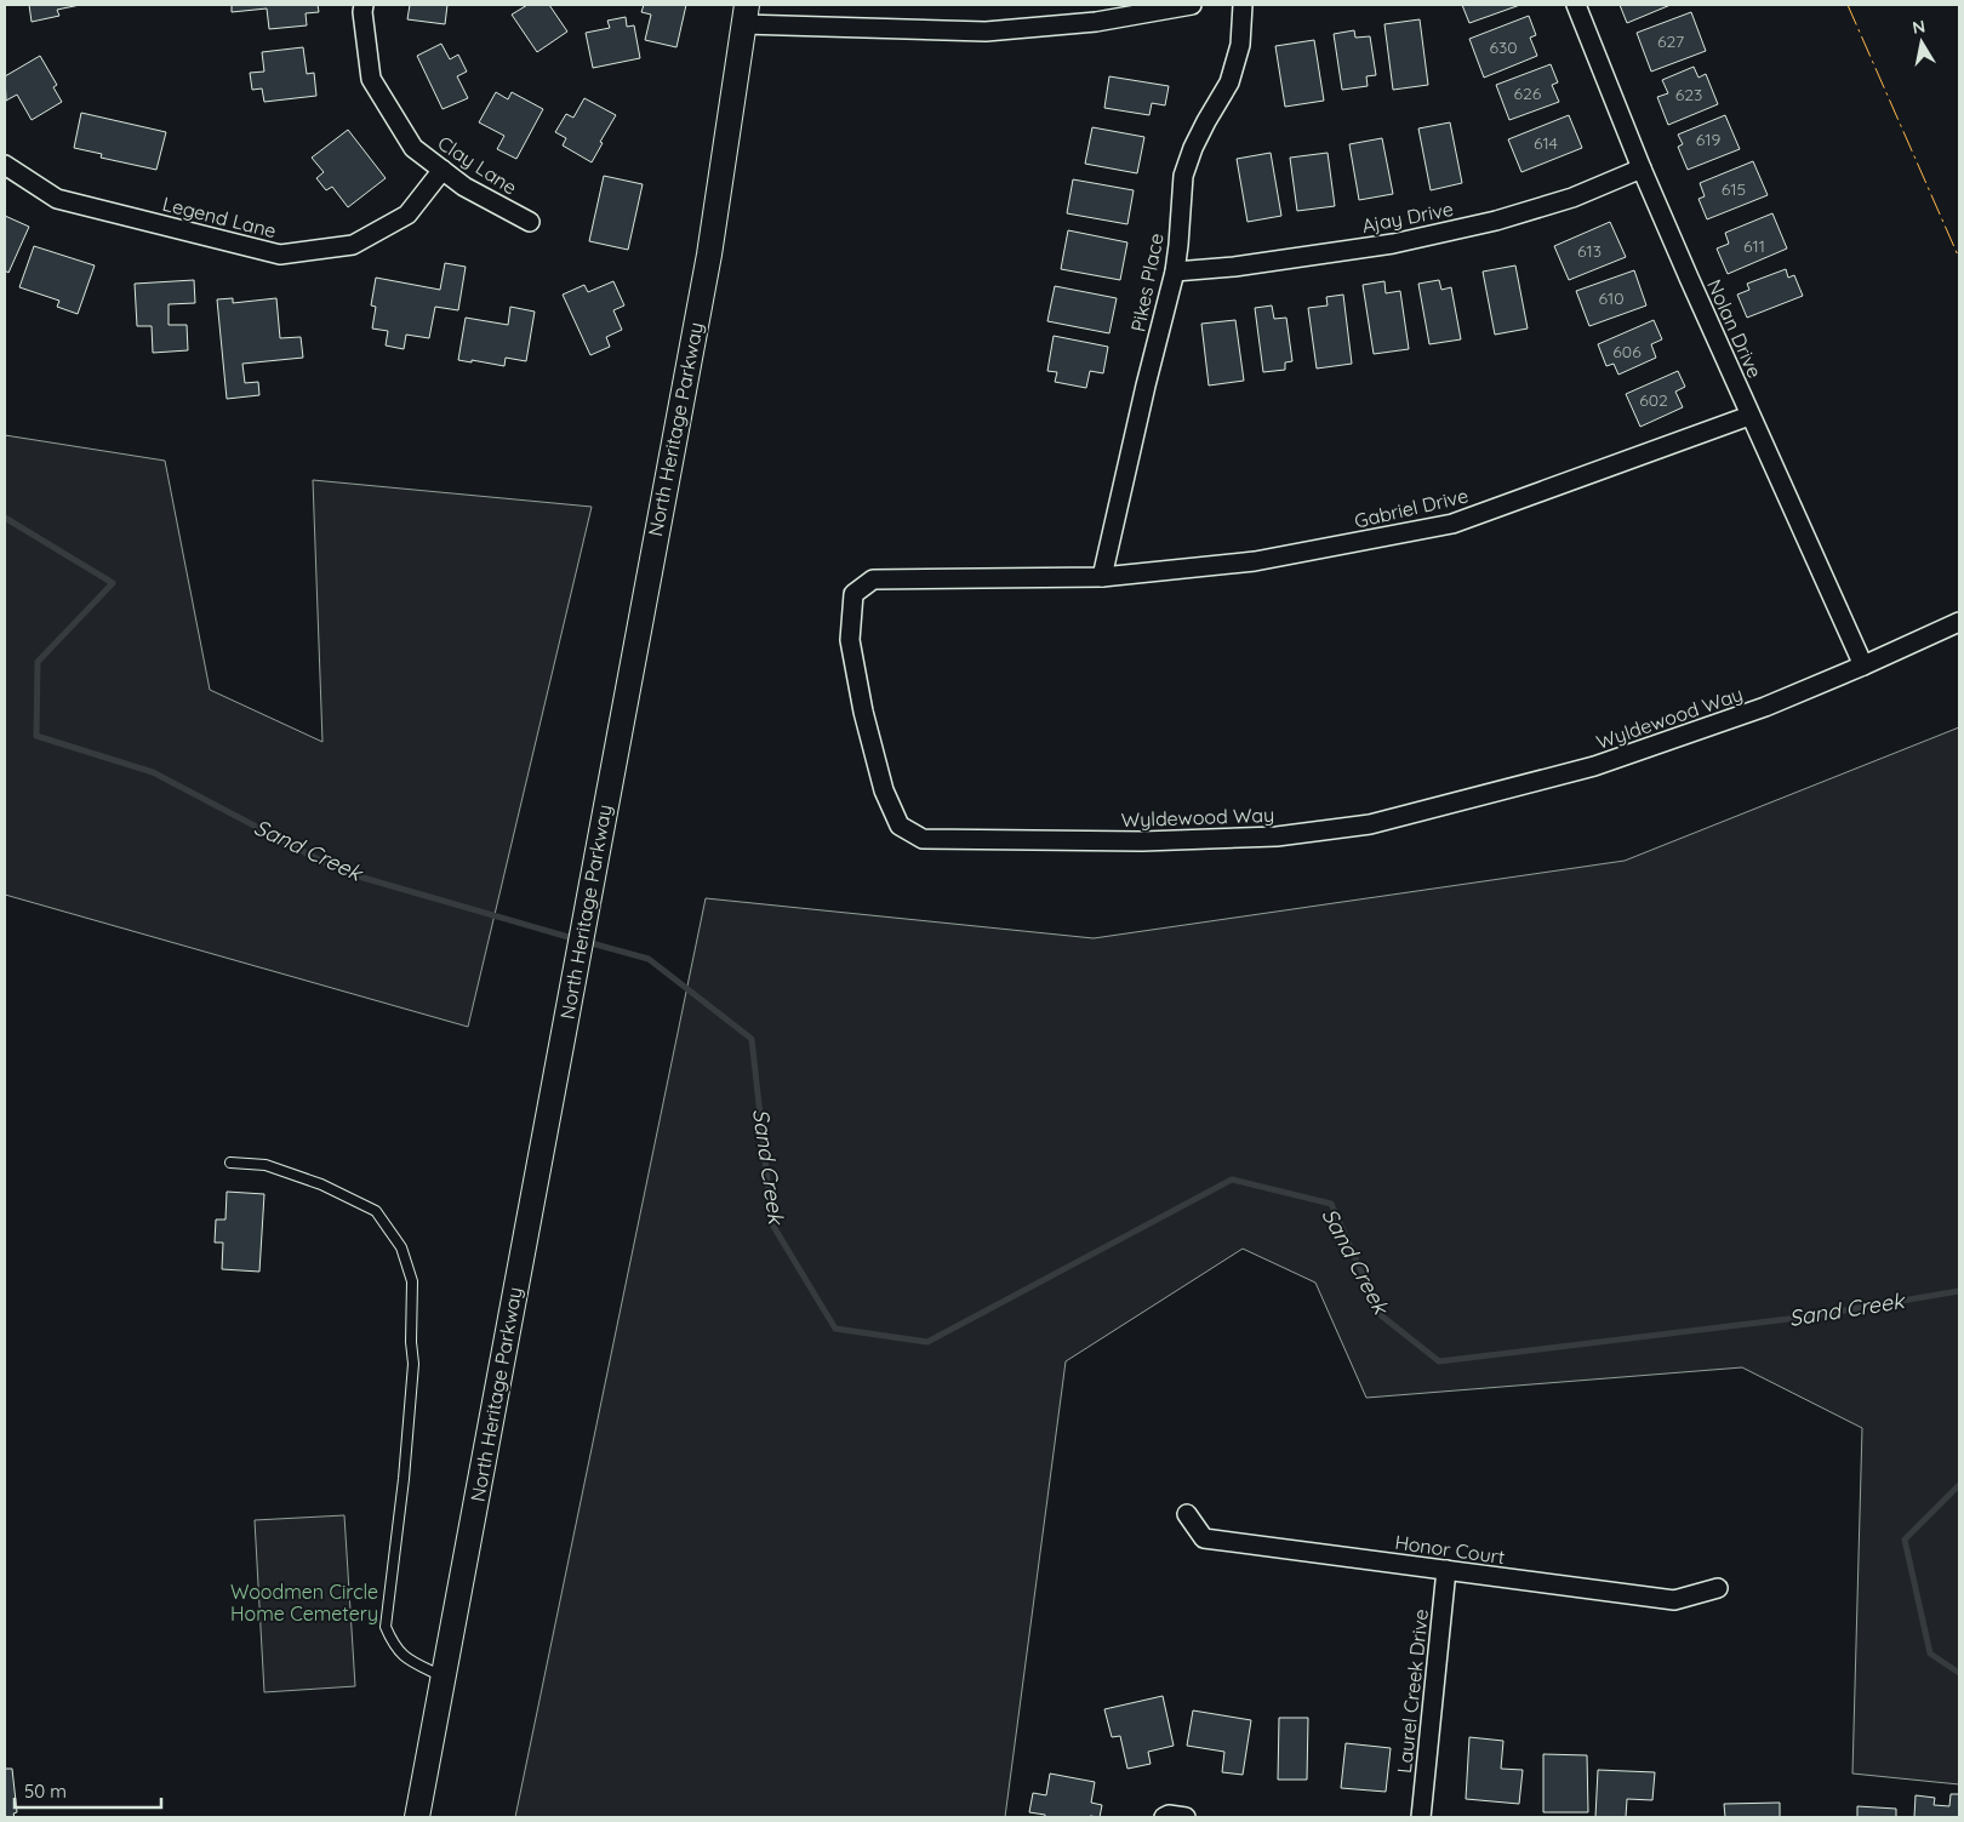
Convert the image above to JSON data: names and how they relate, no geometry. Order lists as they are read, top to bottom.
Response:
{
  "streets": {
    "main road": ["North Heritage Parkway"],
    "street": [
      "Clay Lane",
      "Legend Lane",
      "Ajay Drive",
      "Pikes Place",
      "Nolan Drive",
      "Gabriel Drive",
      "Wyldewood Way",
      "Honor Court",
      "Laurel Creek Drive"
    ]
  },
  "crossings": [
    ["Clay Lane", "Legend Lane"],
    ["Ajay Drive", "Pikes Place"],
    ["Ajay Drive", "Nolan Drive"],
    ["Pikes Place", "Gabriel Drive"],
    ["Pikes Place", "Wyldewood Way"],
    ["Nolan Drive", "Gabriel Drive"],
    ["Nolan Drive", "Wyldewood Way"],
    ["Gabriel Drive", "Wyldewood Way"],
    ["Honor Court", "Laurel Creek Drive"]
  ],
  "water": ["Sand Creek"],
  "parks": ["Woodmen Circle Home Cemetery"],
  "house_numbers": [
    "627",
    "630",
    "626",
    "623",
    "619",
    "614",
    "615",
    "611",
    "613",
    "610",
    "606",
    "602"
  ],
  "scale_bar": "50 m",
  "north": "top"
}
